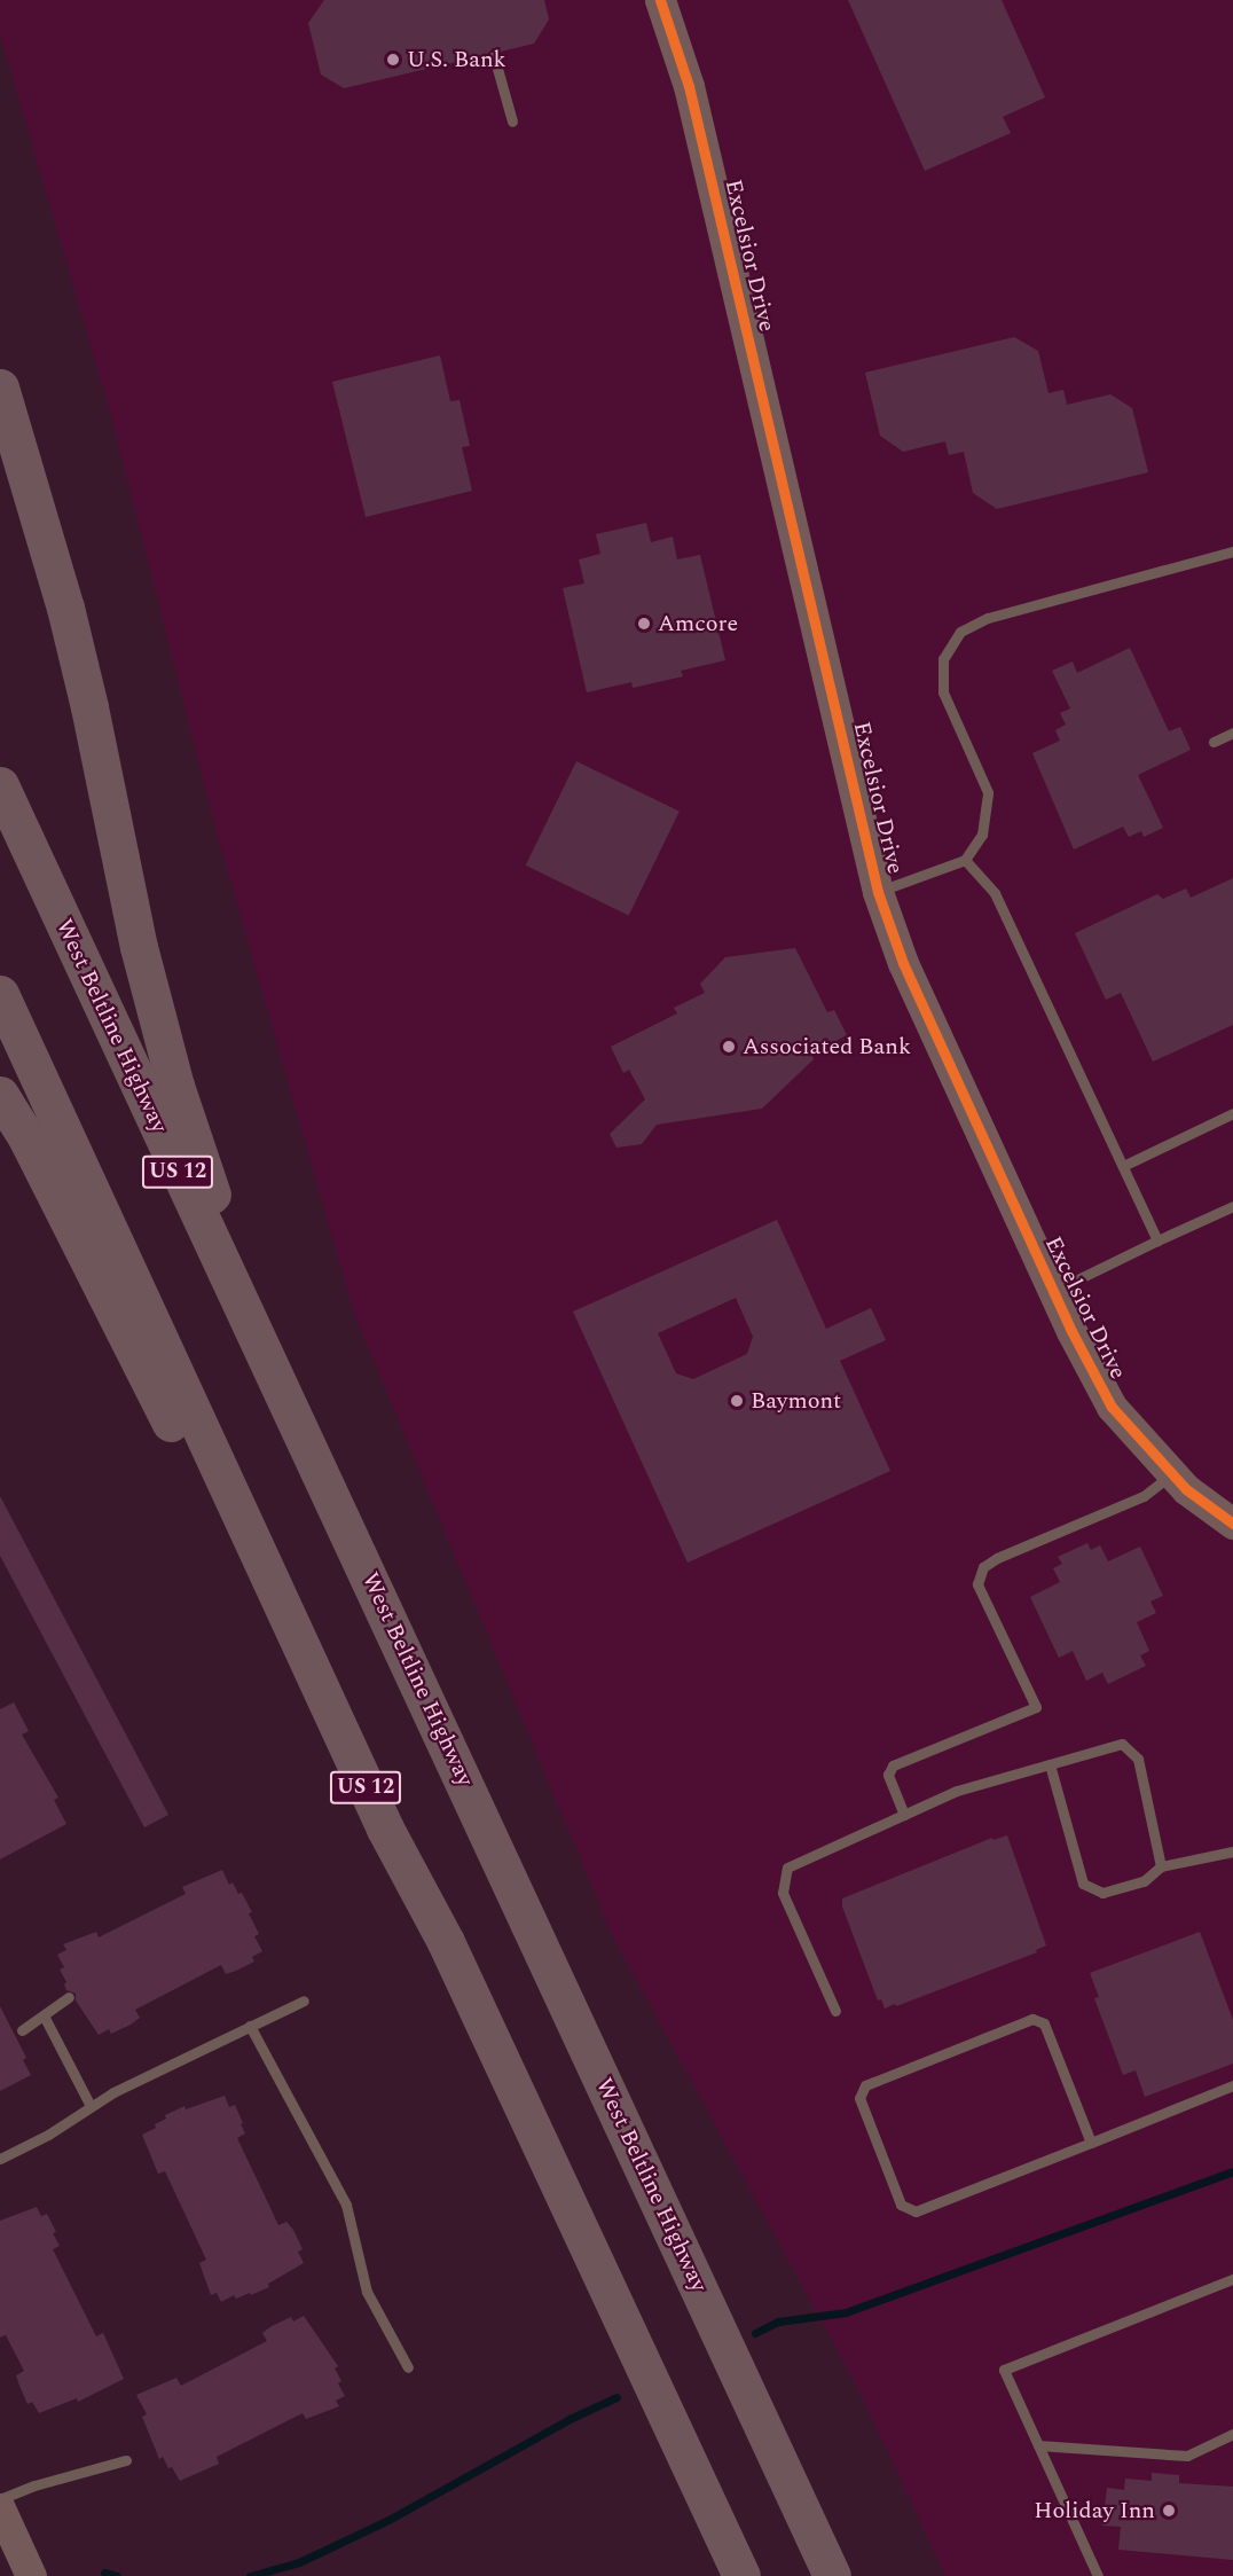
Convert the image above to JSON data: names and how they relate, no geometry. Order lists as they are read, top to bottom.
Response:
{
  "streets": {
    "highway": ["West Beltline Highway", "US 12"],
    "street": ["Excelsior Drive"]
  },
  "places": [
    "U.S. Bank",
    "Amcore",
    "Associated Bank",
    "Baymont",
    "Holiday Inn"
  ]
}
